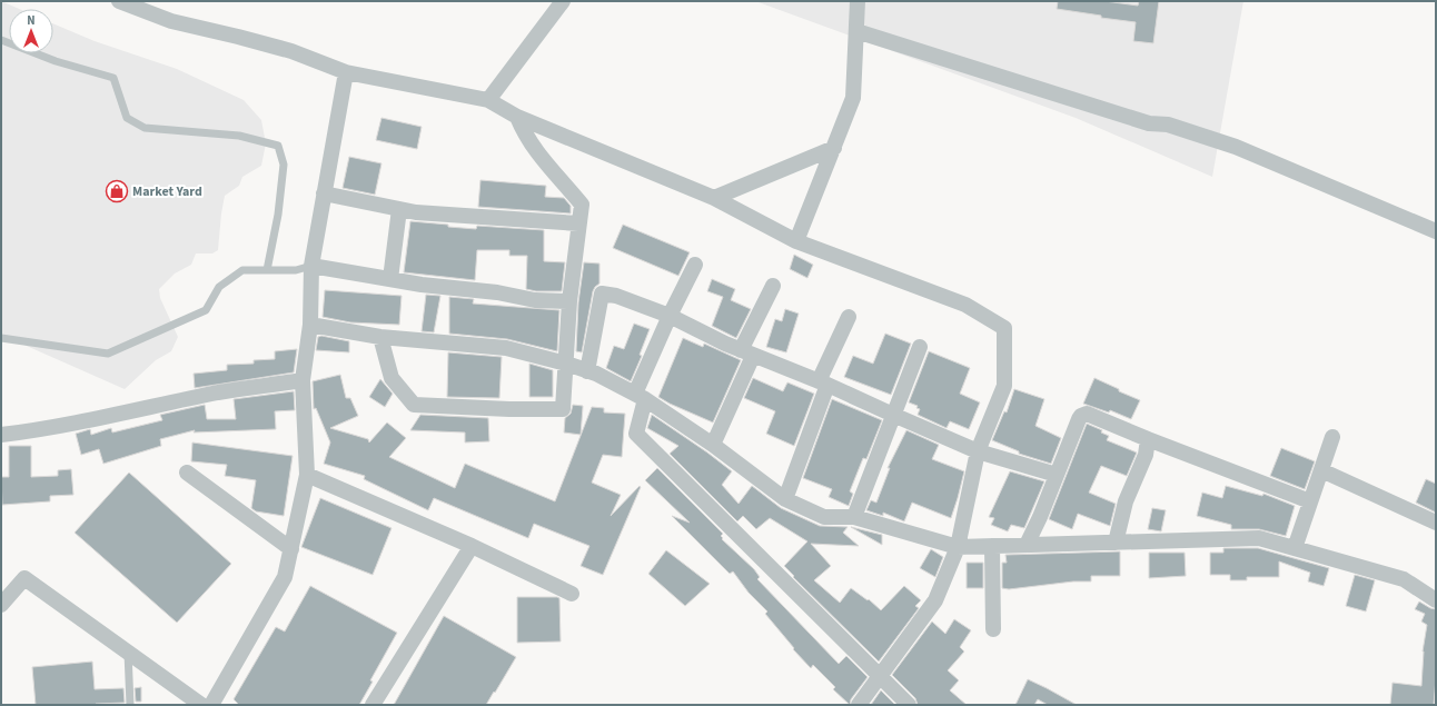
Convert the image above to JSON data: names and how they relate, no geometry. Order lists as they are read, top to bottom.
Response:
{
  "places": {
    "shop": ["Market Yard"]
  },
  "north": "top"
}
